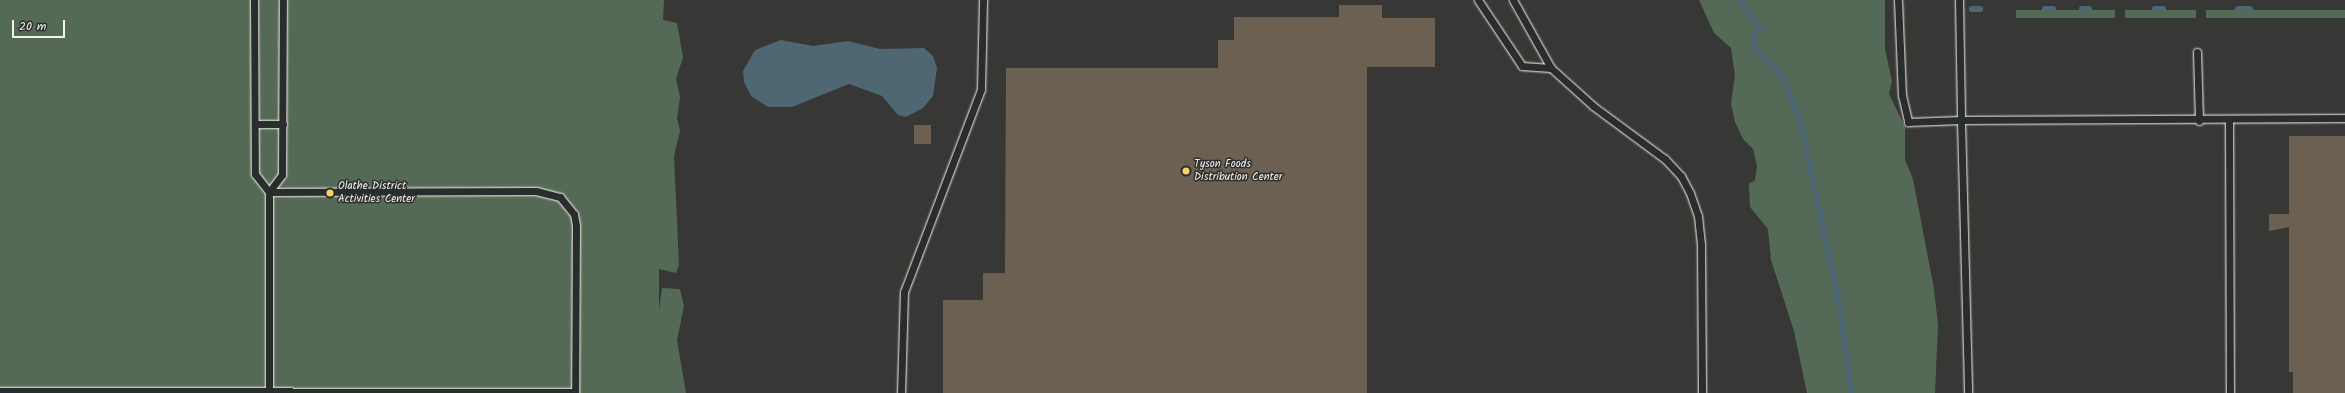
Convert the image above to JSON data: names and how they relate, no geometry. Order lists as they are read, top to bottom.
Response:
{
  "places": ["Tyson Foods Distribution Center", "Olathe District Activities Center"],
  "scale_bar": "20 m"
}
